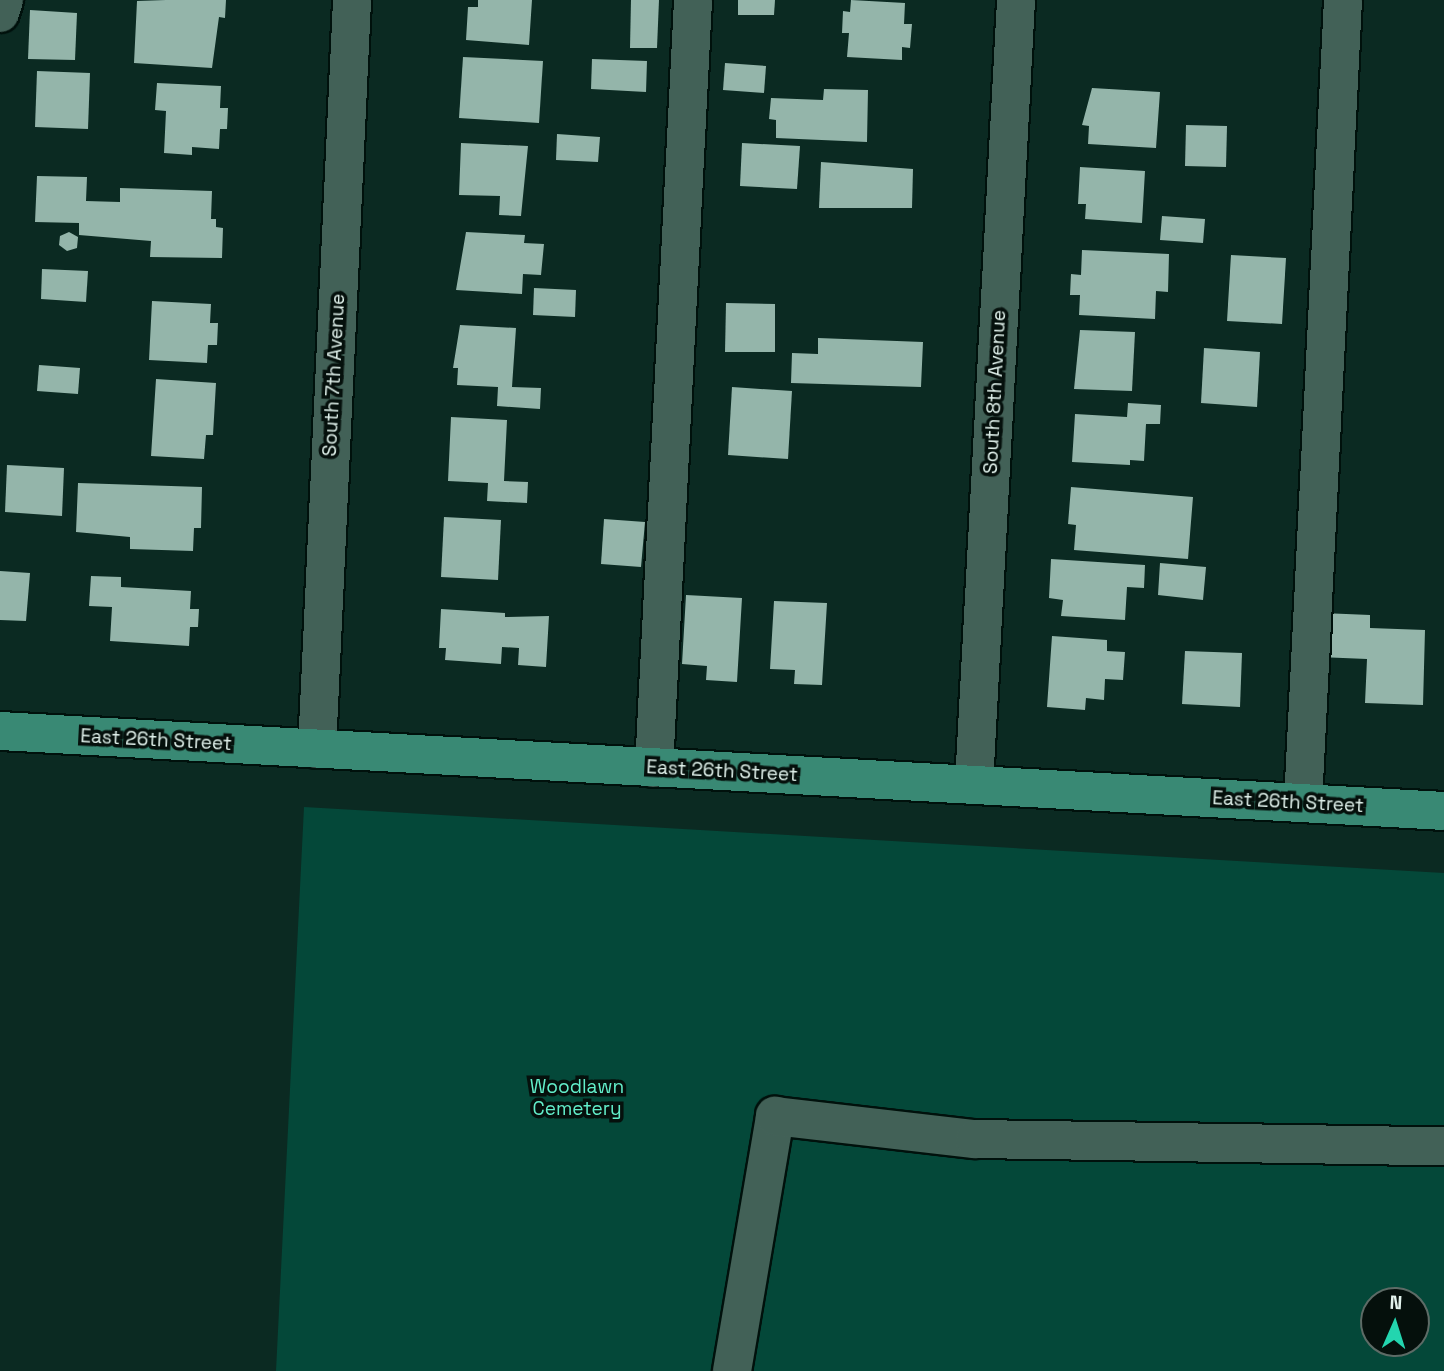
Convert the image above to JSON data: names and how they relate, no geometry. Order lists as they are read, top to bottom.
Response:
{
  "streets": {
    "main road": ["East 26th Street"],
    "street": ["South 7th Avenue", "South 8th Avenue"]
  },
  "crossings": [
    ["South 7th Avenue", "East 26th Street"],
    ["South 8th Avenue", "East 26th Street"]
  ],
  "parks": ["Woodlawn Cemetery"],
  "north": "top"
}
